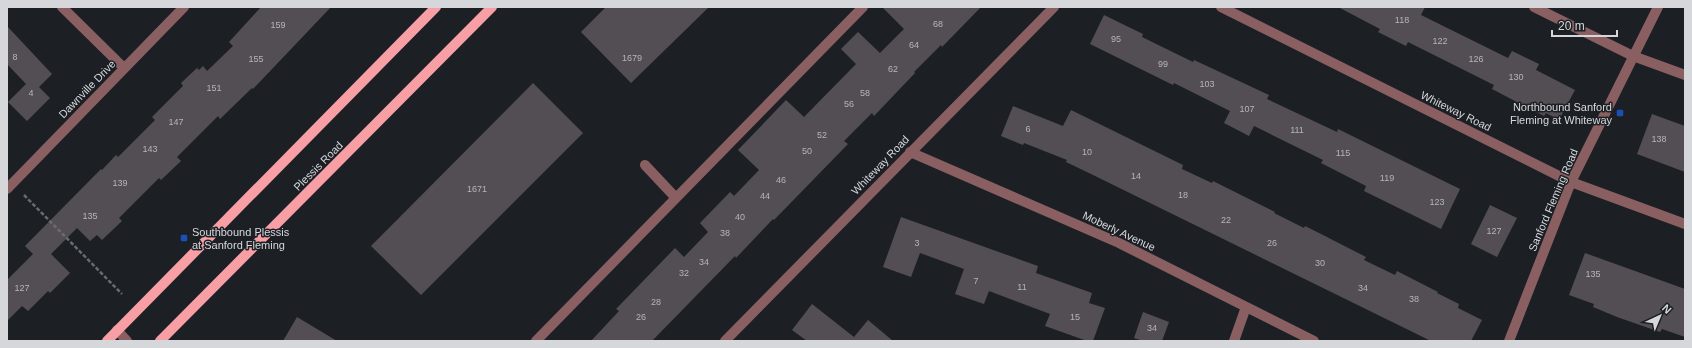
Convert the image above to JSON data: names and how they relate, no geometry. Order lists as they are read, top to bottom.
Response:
{
  "streets": {
    "main road": ["Plessis Road"],
    "street": [
      "Dawnville Drive",
      "Whiteway Road",
      "Sanford Fleming Road",
      "Moberly Avenue"
    ]
  },
  "crossings": [
    ["Whiteway Road", "Sanford Fleming Road"],
    ["Whiteway Road", "Moberly Avenue"]
  ],
  "places": {
    "transit": ["Northbound Sanford Fleming at Whiteway", "Southbound Plessis at Sanford Fleming"]
  },
  "house_numbers": [
    "118",
    "68",
    "159",
    "95",
    "122",
    "64",
    "8",
    "1679",
    "155",
    "126",
    "99",
    "62",
    "130",
    "103",
    "151",
    "4",
    "58",
    "56",
    "107",
    "147",
    "6",
    "111",
    "52",
    "138",
    "143",
    "50",
    "10",
    "115",
    "14",
    "119",
    "46",
    "139",
    "1671",
    "18",
    "44",
    "123",
    "135",
    "40",
    "22",
    "127",
    "38",
    "3",
    "26",
    "34",
    "30",
    "32",
    "135",
    "7",
    "11",
    "127",
    "34",
    "38",
    "28",
    "26",
    "15",
    "34"
  ],
  "scale_bar": "20 m",
  "north": "top right"
}
